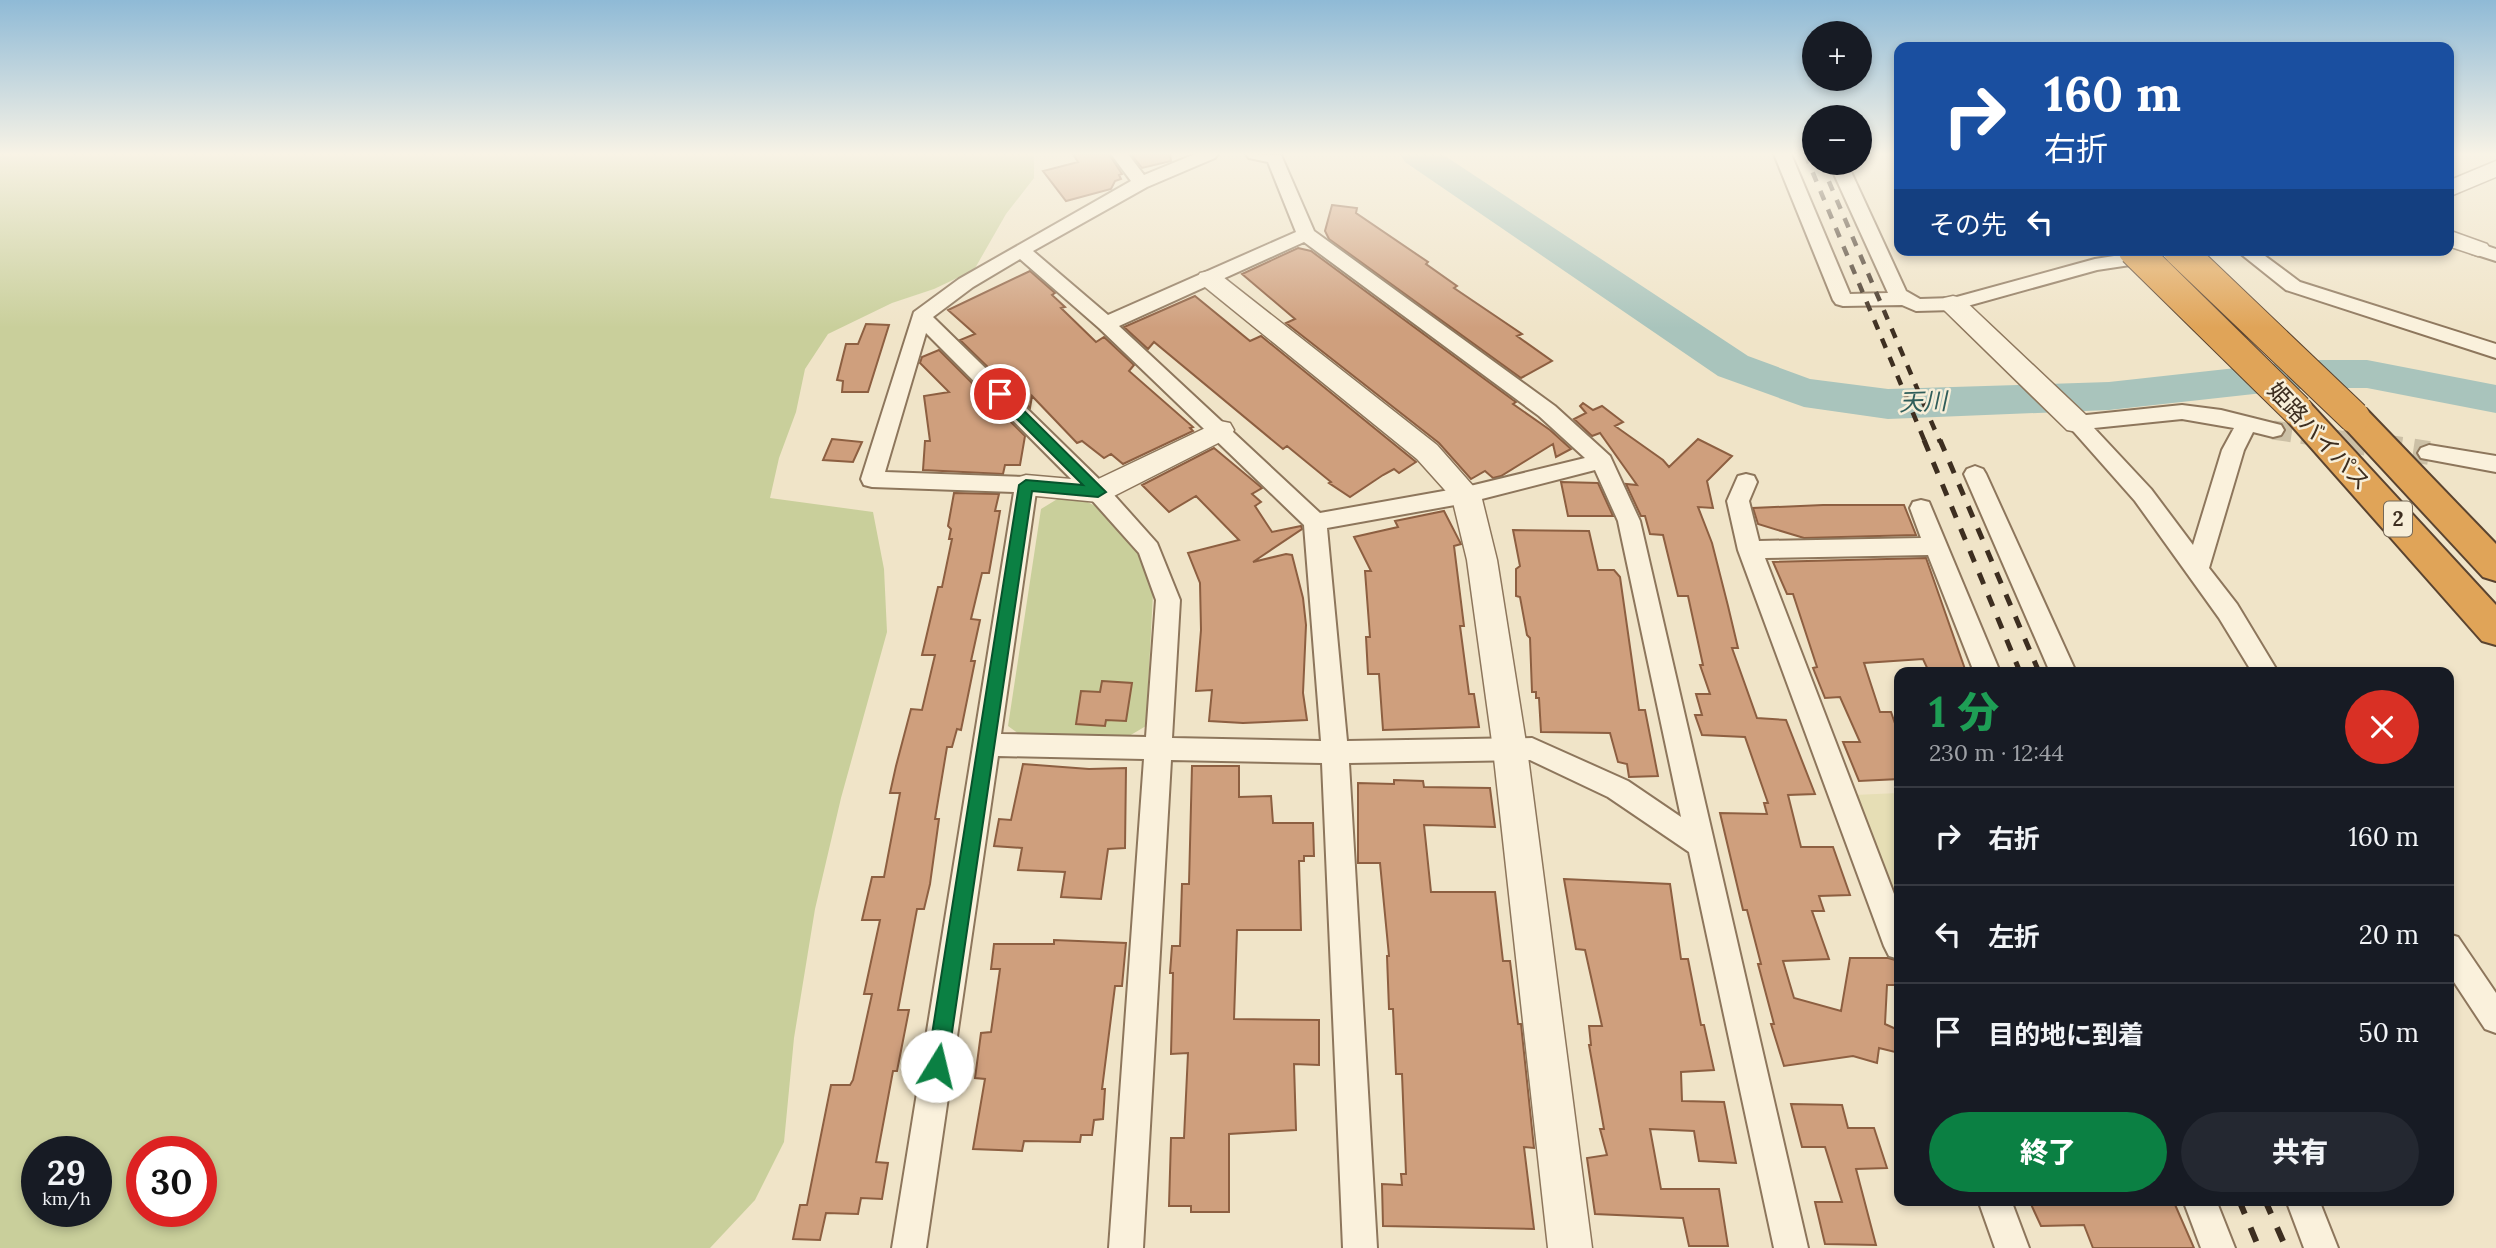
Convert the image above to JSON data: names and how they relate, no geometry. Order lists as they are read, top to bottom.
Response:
{
  "streets": {
    "highway": ["姫路バイパス", "2"]
  },
  "water": ["天川"],
  "page": {
    "map_buttons": ["+", "−"],
    "turn": ["160 m", "右折"],
    "then": "その先",
    "heading": ["1 分", "230 m · 12:44"],
    "list": [
      {
        "name": "右折",
        "value": "160 m"
      },
      {
        "name": "左折",
        "value": "20 m"
      },
      {
        "name": "目的地に到着",
        "value": "50 m"
      }
    ],
    "buttons": ["終了", "共有"],
    "speed": "29 km/h",
    "limit": "30"
  }
}
